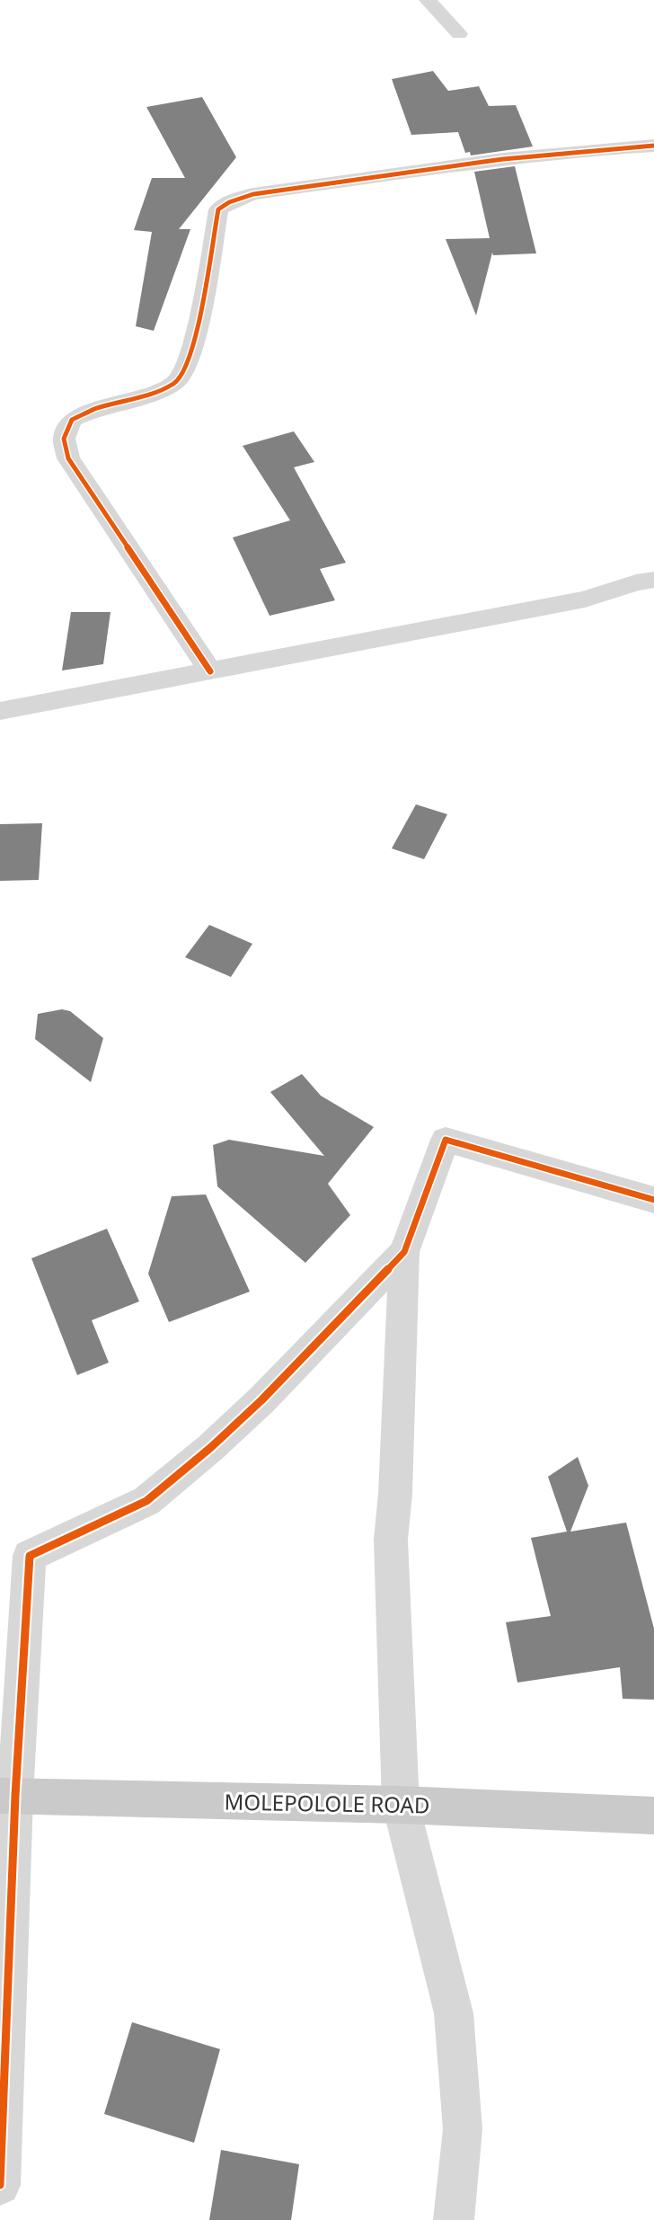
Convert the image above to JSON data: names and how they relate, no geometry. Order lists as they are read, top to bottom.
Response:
{
  "streets": {
    "main road": ["MOLEPOLOLE ROAD"]
  }
}
